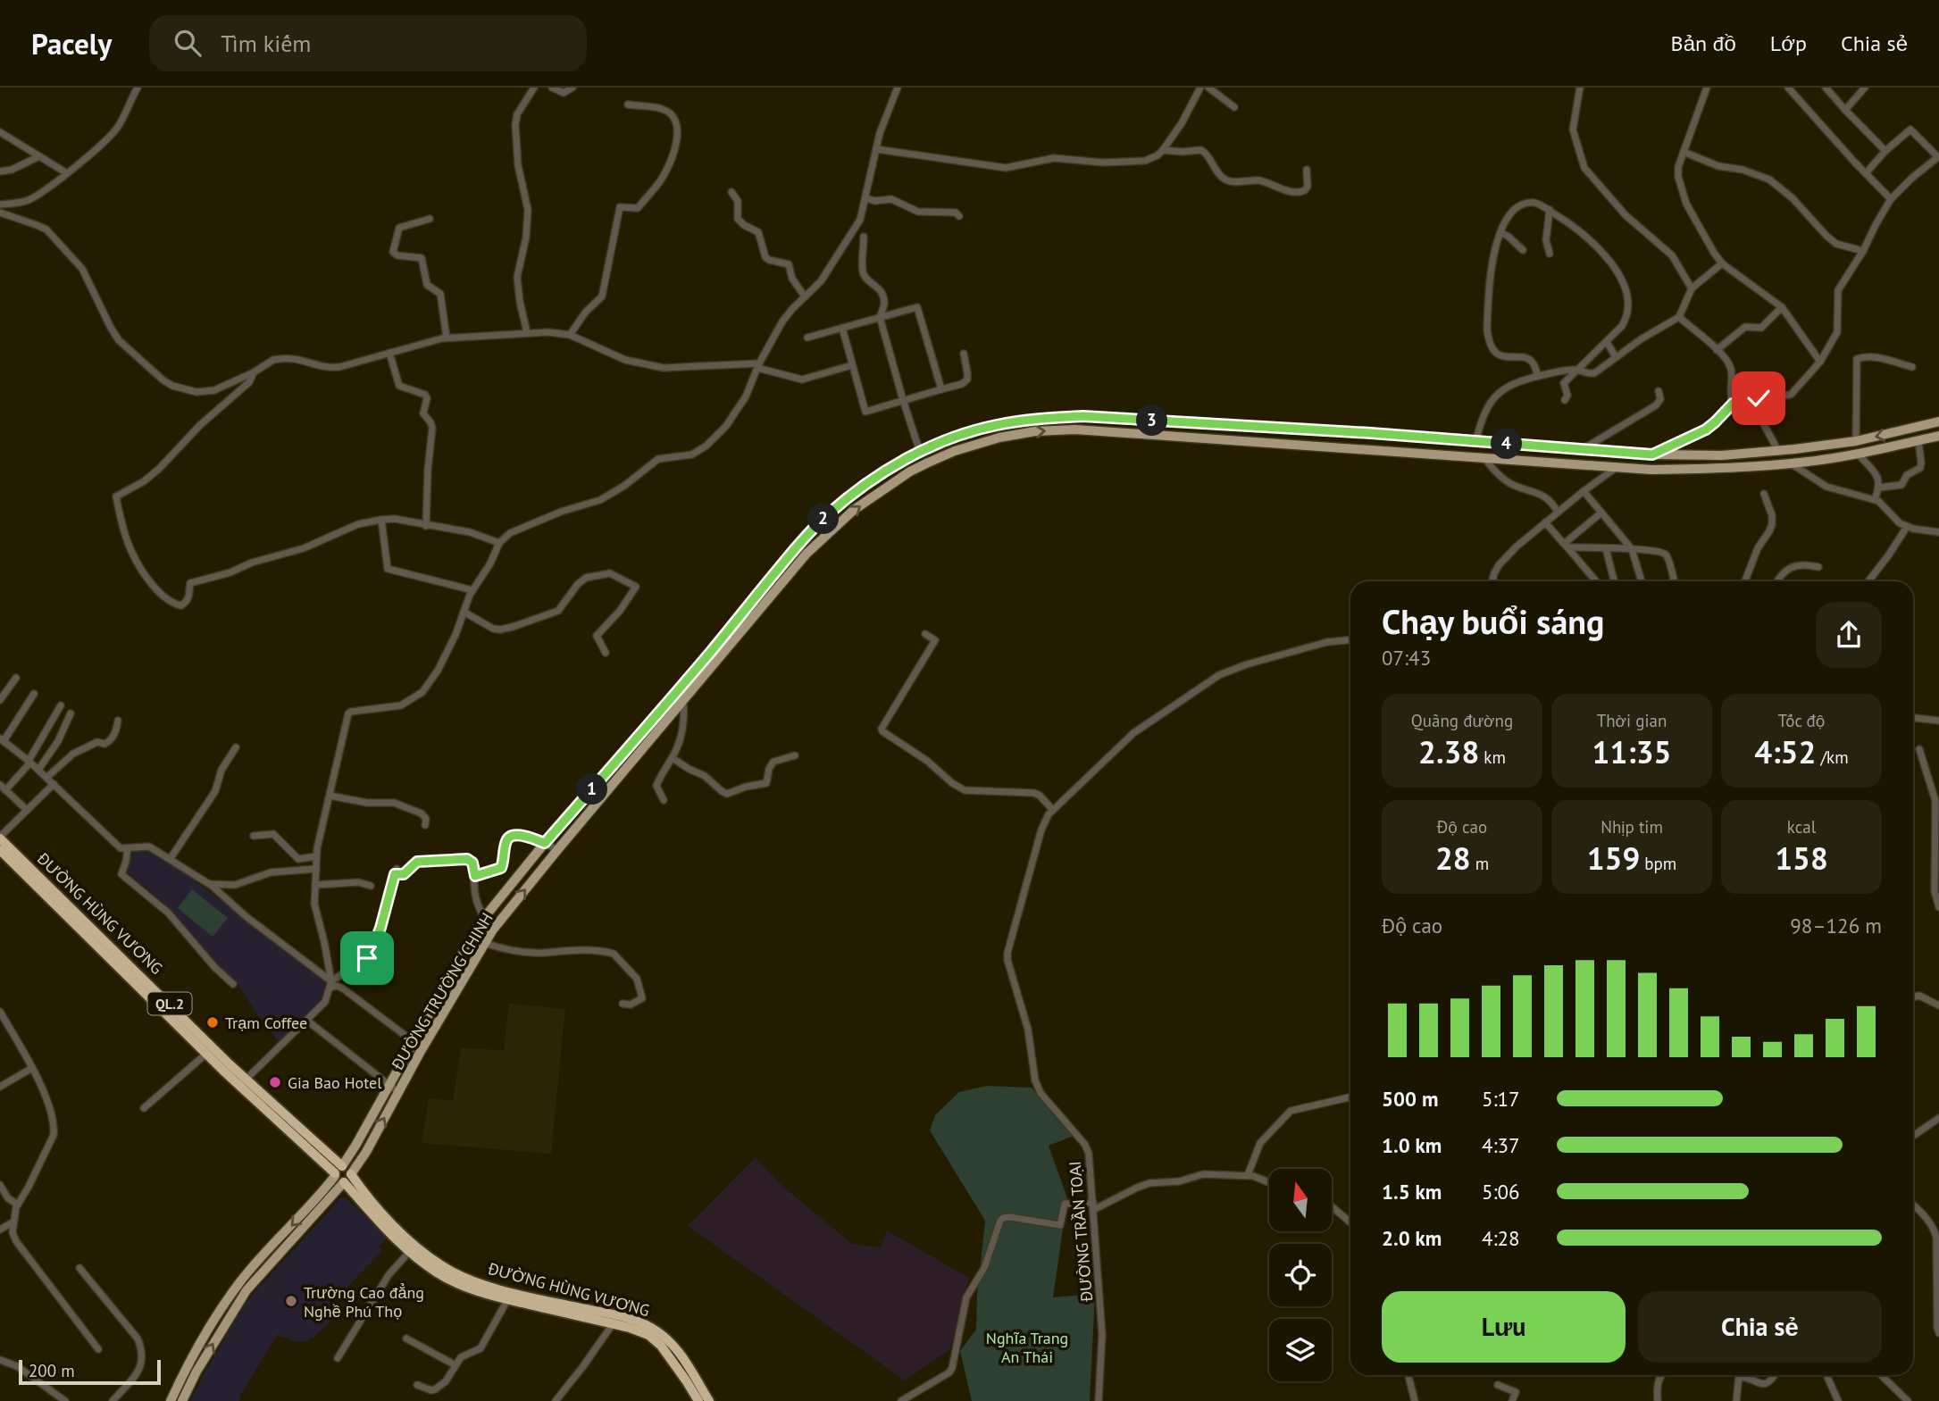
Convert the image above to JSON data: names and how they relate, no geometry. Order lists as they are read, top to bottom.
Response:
{
  "streets": {
    "highway": ["ĐƯỜNG HÙNG VƯƠNG", "QL.2"],
    "main road": ["ĐƯỜNG TRƯỜNG CHINH"],
    "street": ["ĐƯỜNG TRẦN TOẠI"]
  },
  "crossings": [
    ["ĐƯỜNG HÙNG VƯƠNG", "ĐƯỜNG TRƯỜNG CHINH"],
    ["ĐƯỜNG HÙNG VƯƠNG", "QL.2"],
    ["ĐƯỜNG TRƯỜNG CHINH", "QL.2"]
  ],
  "parks": ["Nghĩa Trang An Thái"],
  "places": ["Trạm Coffee", "Gia Bao Hotel", "Trường Cao đẳng Nghề Phú Thọ"],
  "scale_bar": "200 m",
  "north": "top",
  "page": {
    "header": "Pacely",
    "search": "Tìm kiếm",
    "nav": ["Bản đồ", "Lớp", "Chia sẻ"],
    "pins": [
      "3",
      "4",
      "2",
      "1"
    ],
    "heading": ["Chạy buổi sáng", "07:43"],
    "stats": [
      ["Quãng đường", "2.38 km"],
      ["Thời gian", "11:35"],
      ["Tốc độ", "4:52 /km"],
      ["Độ cao", "28 m"],
      ["Nhịp tim", "159 bpm"],
      ["kcal", "158"]
    ],
    "chart": ["Độ cao", "98–126 m"],
    "list": [
      {
        "name": "500 m",
        "note": "5:17"
      },
      {
        "name": "1.0 km",
        "note": "4:37"
      },
      {
        "name": "1.5 km",
        "note": "5:06"
      },
      {
        "name": "2.0 km",
        "note": "4:28"
      }
    ],
    "buttons": ["Lưu", "Chia sẻ"],
    "scale": "200 m"
  }
}
